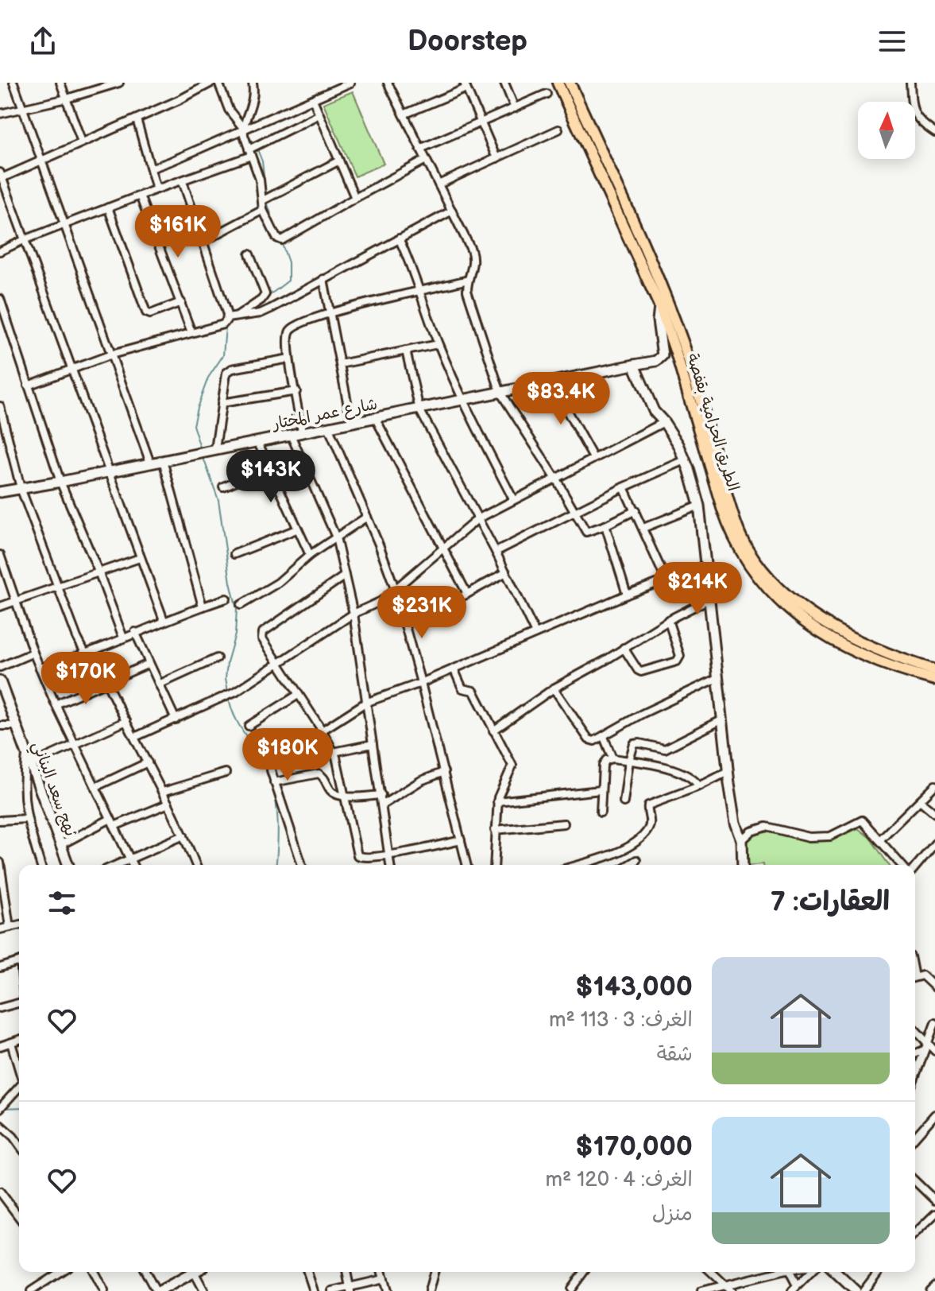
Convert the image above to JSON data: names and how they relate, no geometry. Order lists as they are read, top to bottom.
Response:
{
  "streets": {
    "main road": ["الطريق الحزامية بقفصة"],
    "street": ["شارع عمر المختار", "نهج سعد البناني"]
  },
  "crossings": [
    ["شارع عمر المختار", "الطريق الحزامية بقفصة"]
  ],
  "north": "top",
  "page": {
    "header": "Doorstep",
    "price": [
      "$161K",
      "$83.4K",
      "$143K",
      "$214K",
      "$231K",
      "$170K",
      "$180K"
    ],
    "heading": "العقارات: 7",
    "list": [
      {
        "name": "$143,000",
        "note": "الغرف: 3 · 113 m² · شقة"
      },
      {
        "name": "$170,000",
        "note": "الغرف: 4 · 120 m² · منزل"
      }
    ]
  }
}
